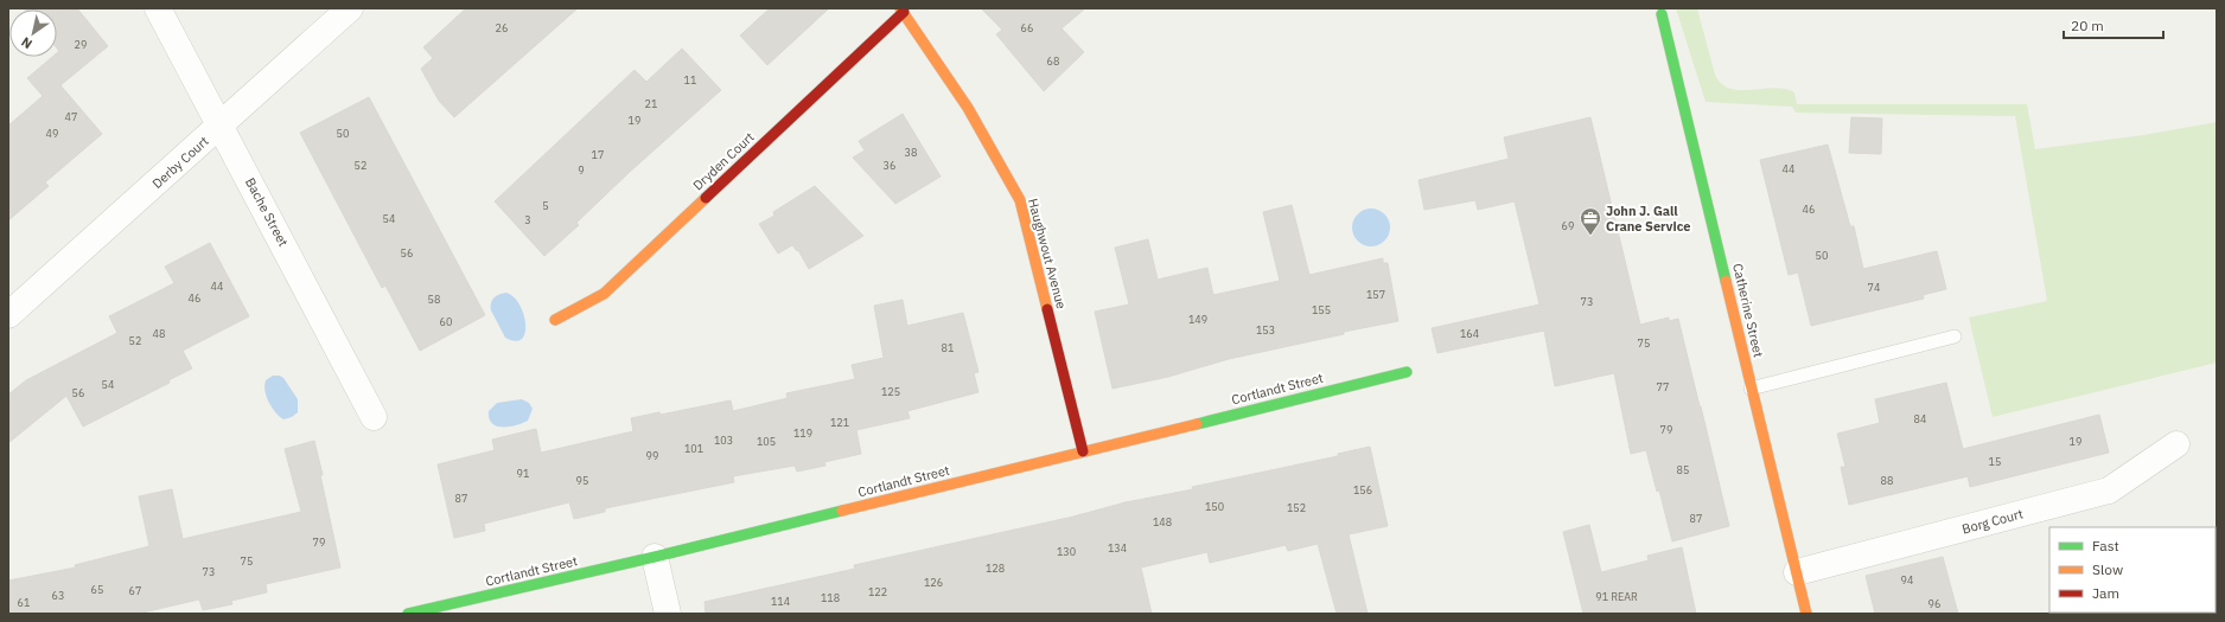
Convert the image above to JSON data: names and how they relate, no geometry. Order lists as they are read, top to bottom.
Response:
{
  "streets": {
    "street": [
      "Dryden Court",
      "Derby Court",
      "Bache Street",
      "Haughwout Avenue",
      "Catherine Street",
      "Cortlandt Street",
      "Borg Court"
    ]
  },
  "crossings": [
    ["Dryden Court", "Haughwout Avenue"],
    ["Derby Court", "Bache Street"],
    ["Haughwout Avenue", "Cortlandt Street"],
    ["Catherine Street", "Borg Court"]
  ],
  "places": {
    "office": ["John J. Gall Crane Service"]
  },
  "house_numbers": [
    "26",
    "66",
    "29",
    "68",
    "11",
    "21",
    "47",
    "19",
    "49",
    "50",
    "38",
    "17",
    "52",
    "36",
    "44",
    "9",
    "5",
    "46",
    "54",
    "3",
    "69",
    "56",
    "50",
    "44",
    "74",
    "157",
    "46",
    "58",
    "73",
    "155",
    "149",
    "60",
    "153",
    "48",
    "164",
    "52",
    "75",
    "81",
    "54",
    "77",
    "125",
    "56",
    "84",
    "121",
    "79",
    "119",
    "103",
    "105",
    "19",
    "101",
    "99",
    "15",
    "85",
    "91",
    "95",
    "88",
    "156",
    "87",
    "150",
    "152",
    "87",
    "148",
    "79",
    "134",
    "130",
    "75",
    "128",
    "73",
    "94",
    "126",
    "65",
    "67",
    "122",
    "63",
    "91 REAR",
    "118",
    "114",
    "61",
    "96"
  ],
  "legend": ["Fast", "Slow", "Jam"],
  "scale_bar": "20 m",
  "north": "bottom left"
}
